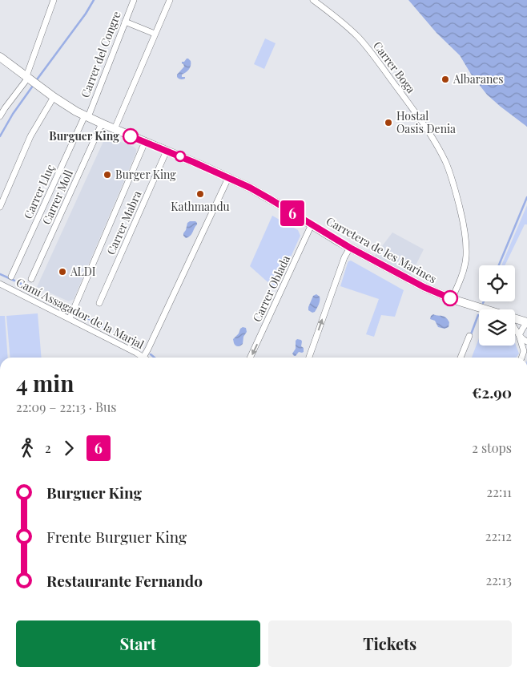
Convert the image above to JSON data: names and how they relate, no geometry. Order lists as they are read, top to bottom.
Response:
{
  "streets": {
    "main road": ["Carretera de les Marines"],
    "street": [
      "Carrer del Congre",
      "Carrer Boga",
      "Carrer Lluç",
      "Carrer Moll",
      "Carrer Mabra",
      "Carrer Oblada",
      "Camí Assagador de la Marjal"
    ]
  },
  "crossings": [
    ["Carrer del Congre", "Carrer Lluç"],
    ["Carrer del Congre", "Carretera de les Marines"],
    ["Carrer Boga", "Carretera de les Marines"],
    ["Carrer Lluç", "Carretera de les Marines"],
    ["Carrer Moll", "Carretera de les Marines"],
    ["Carrer Mabra", "Carretera de les Marines"],
    ["Carretera de les Marines", "Carrer Oblada"]
  ],
  "places": [
    "Albaranes",
    "Hostal Oasis Denia",
    "Burguer King",
    "Burger King",
    "Kathmandu",
    "ALDI"
  ],
  "lines": ["bus line 6"],
  "page": {
    "on_map": "6",
    "heading": ["4 min", "22:09 – 22:13 · Bus", "€2.90"],
    "legs": ["2", "6", "2 stops"],
    "list": [
      {
        "name": "Burguer King",
        "value": "22:11"
      },
      {
        "name": "Frente Burguer King",
        "value": "22:12"
      },
      {
        "name": "Restaurante Fernando",
        "value": "22:13"
      }
    ],
    "buttons": ["Start", "Tickets"]
  }
}
